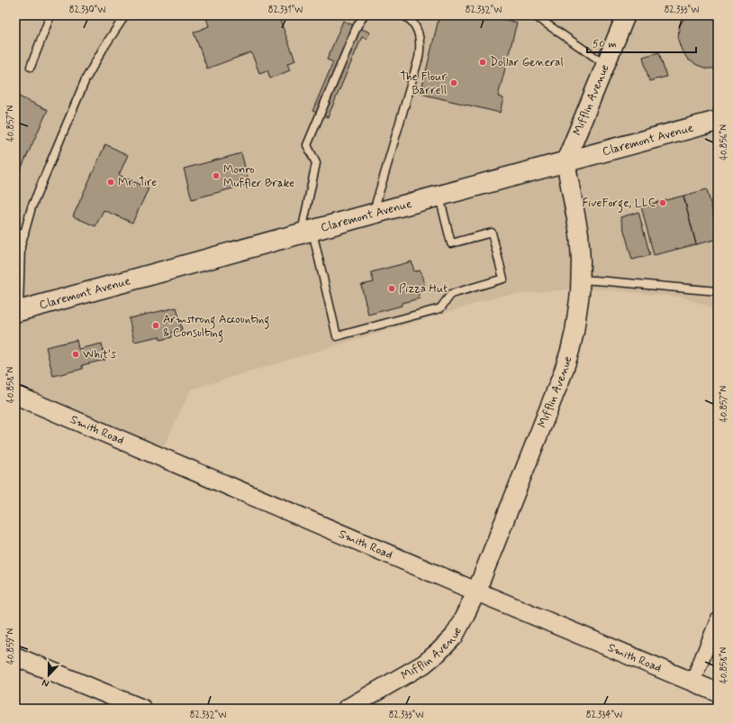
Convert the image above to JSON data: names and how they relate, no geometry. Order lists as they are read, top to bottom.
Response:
{
  "streets": {
    "main road": ["Claremont Avenue"],
    "street": ["Mifflin Avenue", "Smith Road"]
  },
  "crossings": [
    ["Mifflin Avenue", "Claremont Avenue"],
    ["Mifflin Avenue", "Smith Road"]
  ],
  "places": [
    "Dollar General",
    "The Flour Barrell",
    "Monro Muffler Brake",
    "Mr. Tire",
    "FiveForge, LLC",
    "Pizza Hut",
    "Armstrong Accounting & Consulting",
    "Whit's"
  ],
  "scale_bar": "50 m",
  "north": "bottom",
  "coordinates": [
    "82.330°W",
    "82.331°W",
    "82.332°W",
    "82.333°W",
    "40.857°N",
    "40.856°N",
    "40.858°N",
    "40.859°N",
    "82.334°W"
  ]
}
